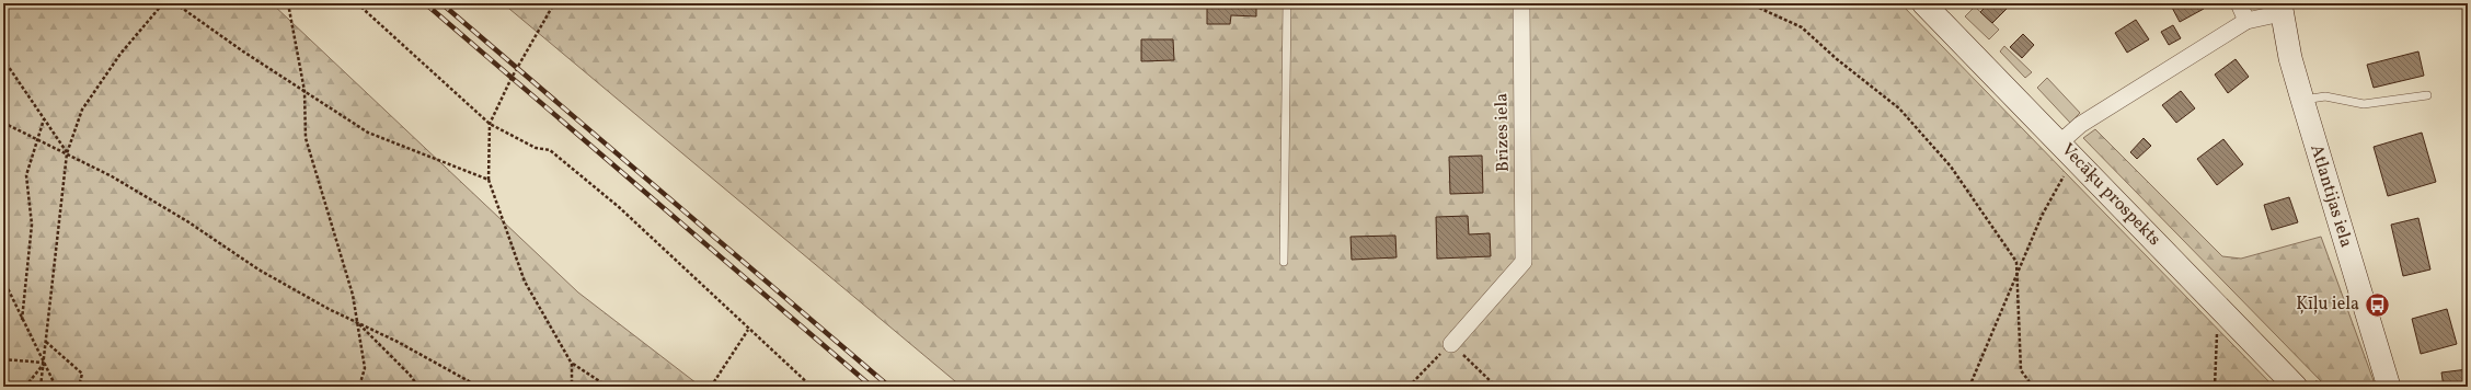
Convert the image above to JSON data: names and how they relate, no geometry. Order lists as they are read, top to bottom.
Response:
{
  "streets": {
    "main road": ["Vecāķu prospekts", "Atlantijas iela"],
    "street": ["Brīzes iela"]
  },
  "places": {
    "bus stop": ["Ķīļu iela"]
  }
}
